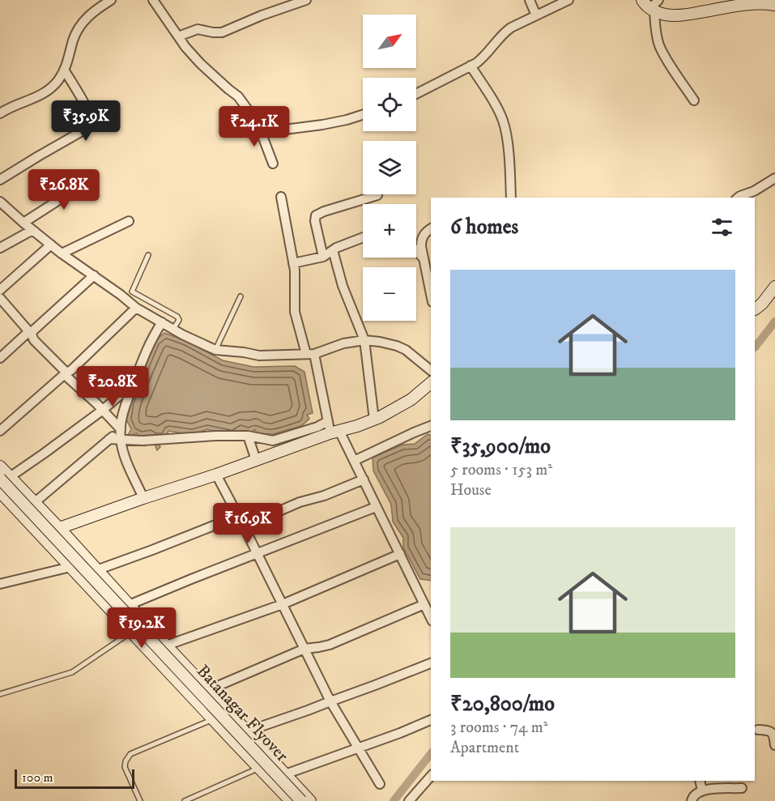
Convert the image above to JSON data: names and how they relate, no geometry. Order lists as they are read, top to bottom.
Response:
{
  "streets": {
    "street": ["Batanagar Flyover"]
  },
  "scale_bar": "100 m",
  "north": "top right",
  "page": {
    "map_buttons": ["+", "−"],
    "price": [
      "₹35.9K",
      "₹24.1K",
      "₹26.8K",
      "₹20.8K",
      "₹16.9K",
      "₹19.2K"
    ],
    "heading": "6 homes",
    "list": [
      {
        "name": "₹35,900/mo",
        "note": "5 rooms · 153 m² · House"
      },
      {
        "name": "₹20,800/mo",
        "note": "3 rooms · 74 m² · Apartment"
      }
    ],
    "scale": "100 m"
  }
}
